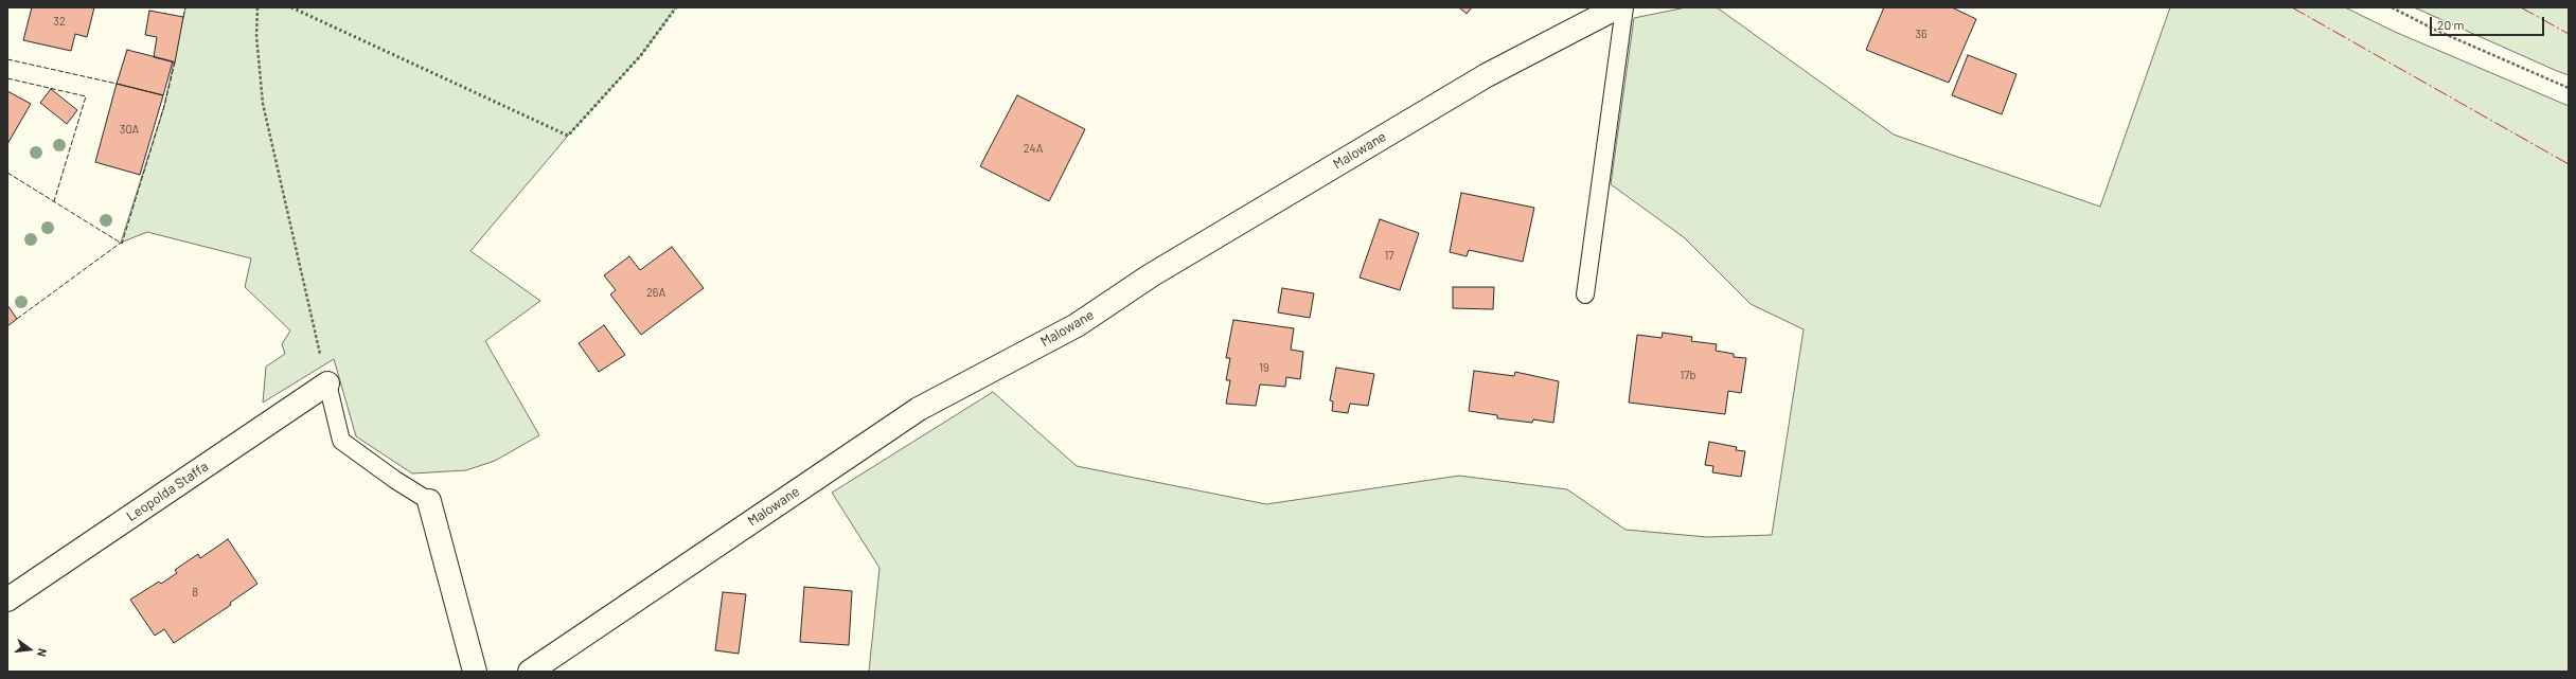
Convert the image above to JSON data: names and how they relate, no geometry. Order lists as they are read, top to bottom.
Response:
{
  "streets": {
    "street": ["Malowane", "Leopolda Staffa"]
  },
  "house_numbers": [
    "32",
    "36",
    "30A",
    "24A",
    "17",
    "26A",
    "19",
    "17b",
    "8"
  ],
  "scale_bar": "20 m",
  "north": "right"
}
